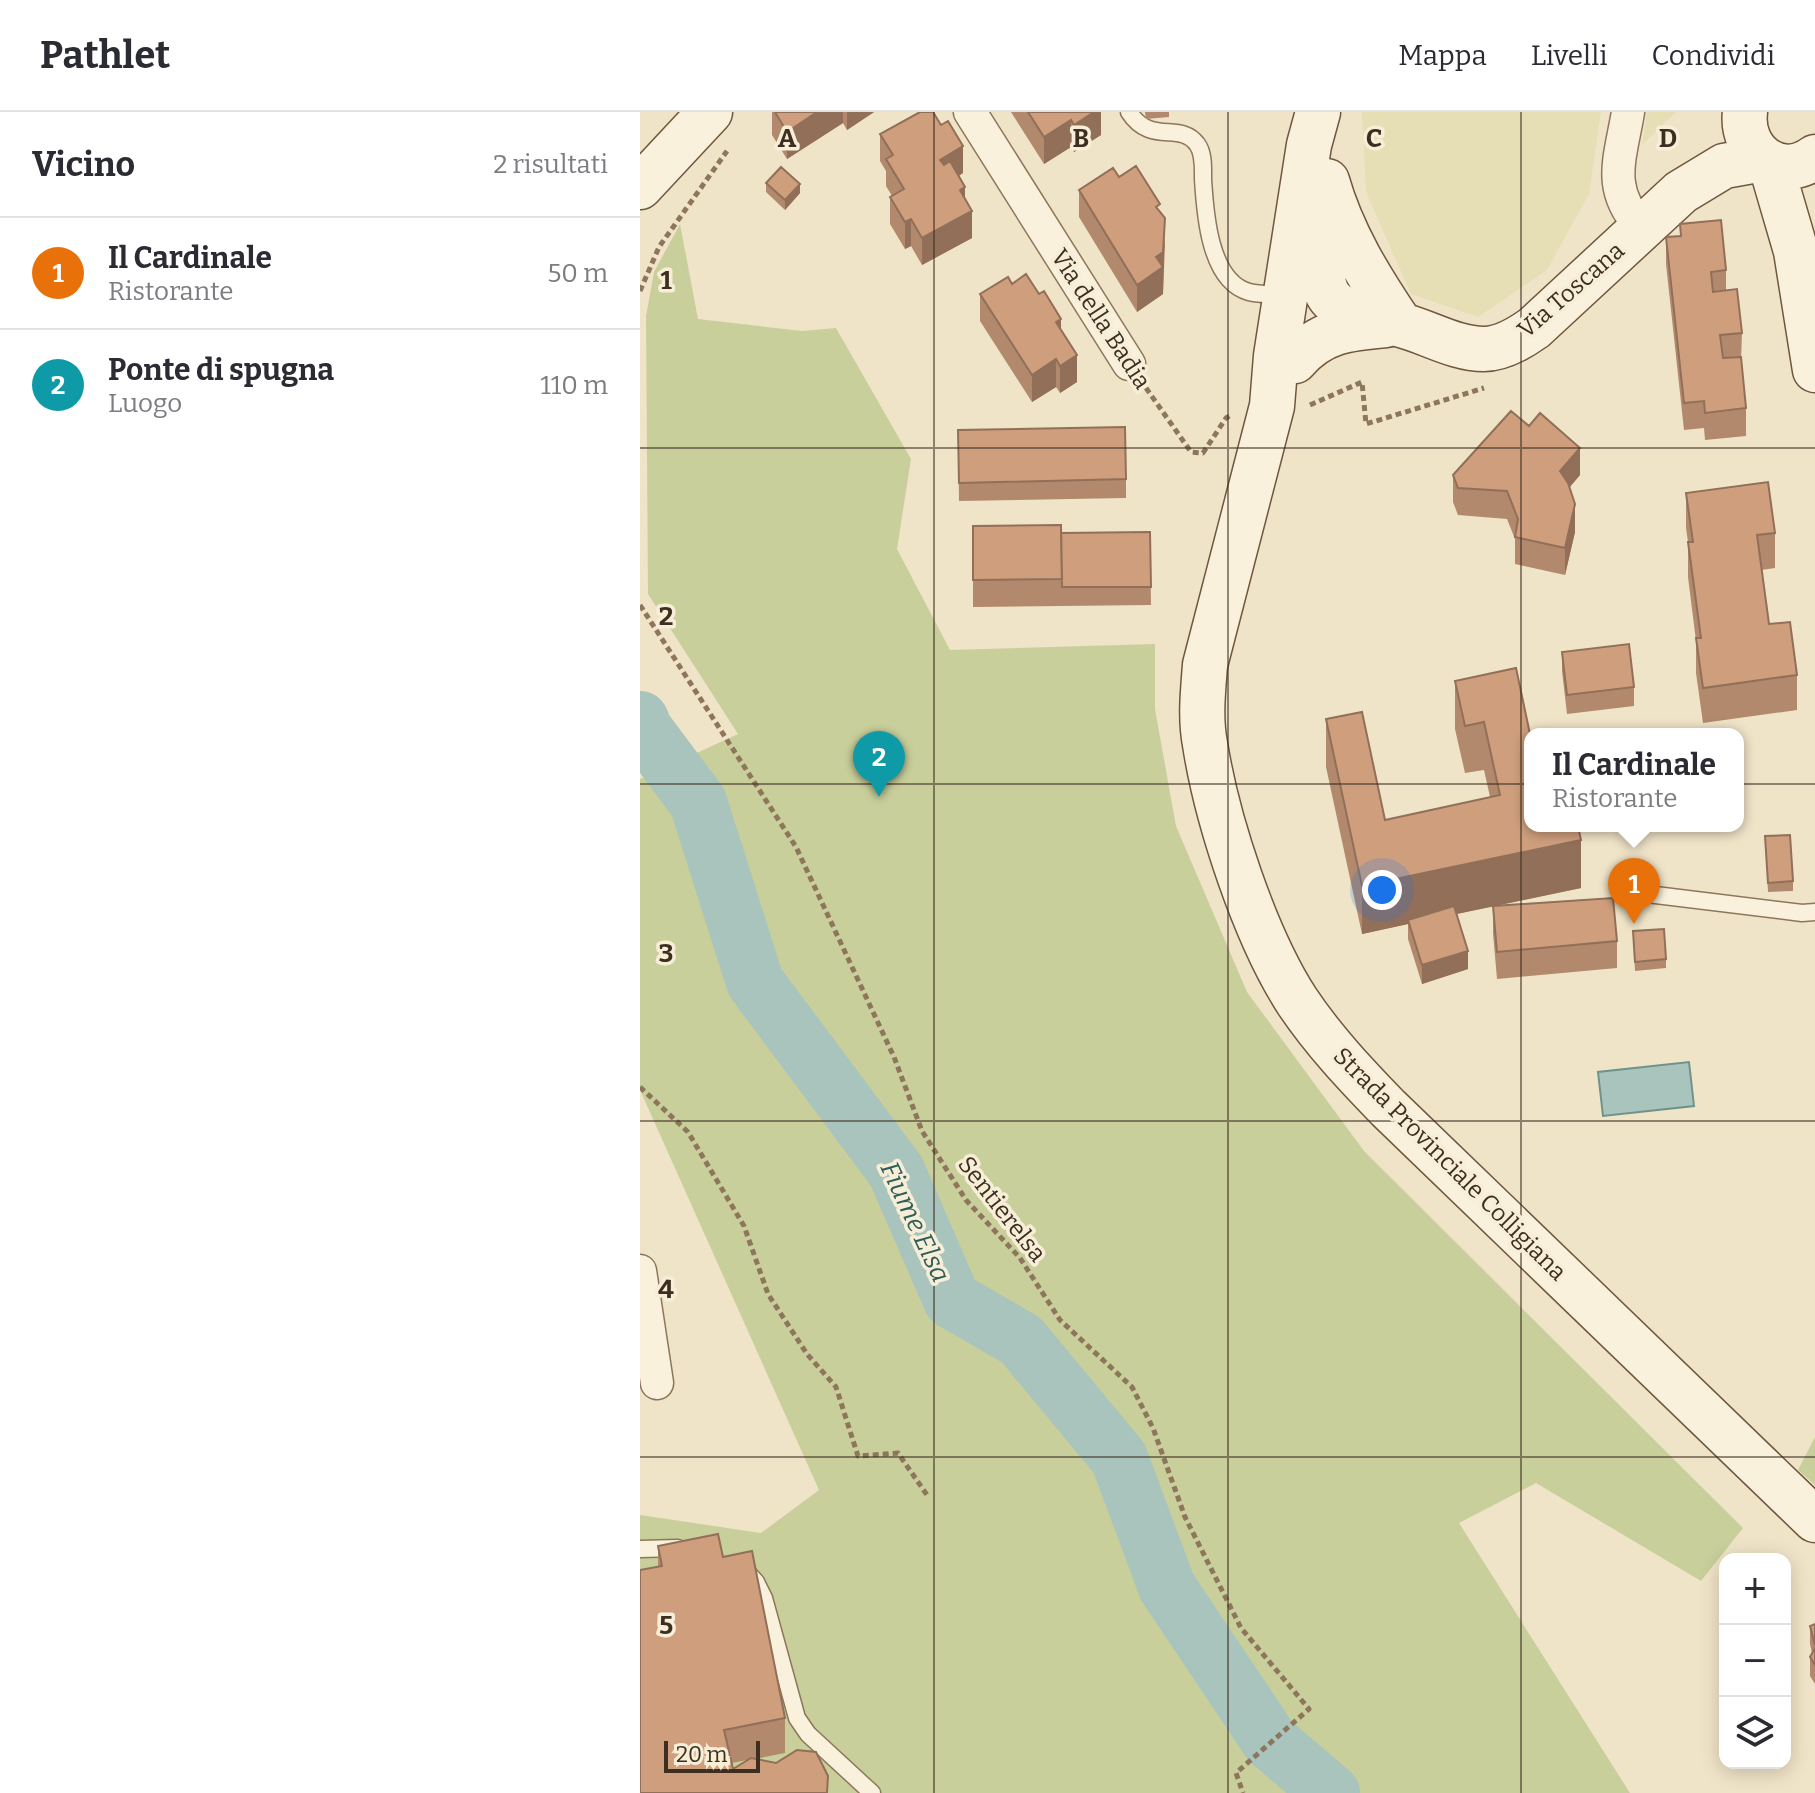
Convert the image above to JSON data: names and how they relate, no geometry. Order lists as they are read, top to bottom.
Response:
{
  "streets": {
    "main road": ["Via Toscana", "Strada Provinciale Colligiana"],
    "street": ["Via della Badia"],
    "path": ["Sentierelsa"]
  },
  "crossings": [
    ["Via Toscana", "Strada Provinciale Colligiana"],
    ["Via della Badia", "Strada Provinciale Colligiana"]
  ],
  "water": ["Fiume Elsa"],
  "scale_bar": "20 m",
  "page": {
    "header": "Pathlet",
    "nav": ["Mappa", "Livelli", "Condividi"],
    "heading": ["Vicino", "2 risultati"],
    "list": [
      {
        "mark": "1",
        "name": "Il Cardinale",
        "note": "Ristorante",
        "value": "50 m"
      },
      {
        "mark": "2",
        "name": "Ponte di spugna",
        "note": "Luogo",
        "value": "110 m"
      }
    ],
    "popup": ["Il Cardinale", "Ristorante"],
    "pins": ["2", "1"],
    "map_buttons": ["+", "−"],
    "scale": "20 m"
  },
  "grid": {
    "columns": [
      "A",
      "B",
      "C",
      "D"
    ],
    "rows": [
      "1",
      "2",
      "3",
      "4",
      "5"
    ]
  }
}
